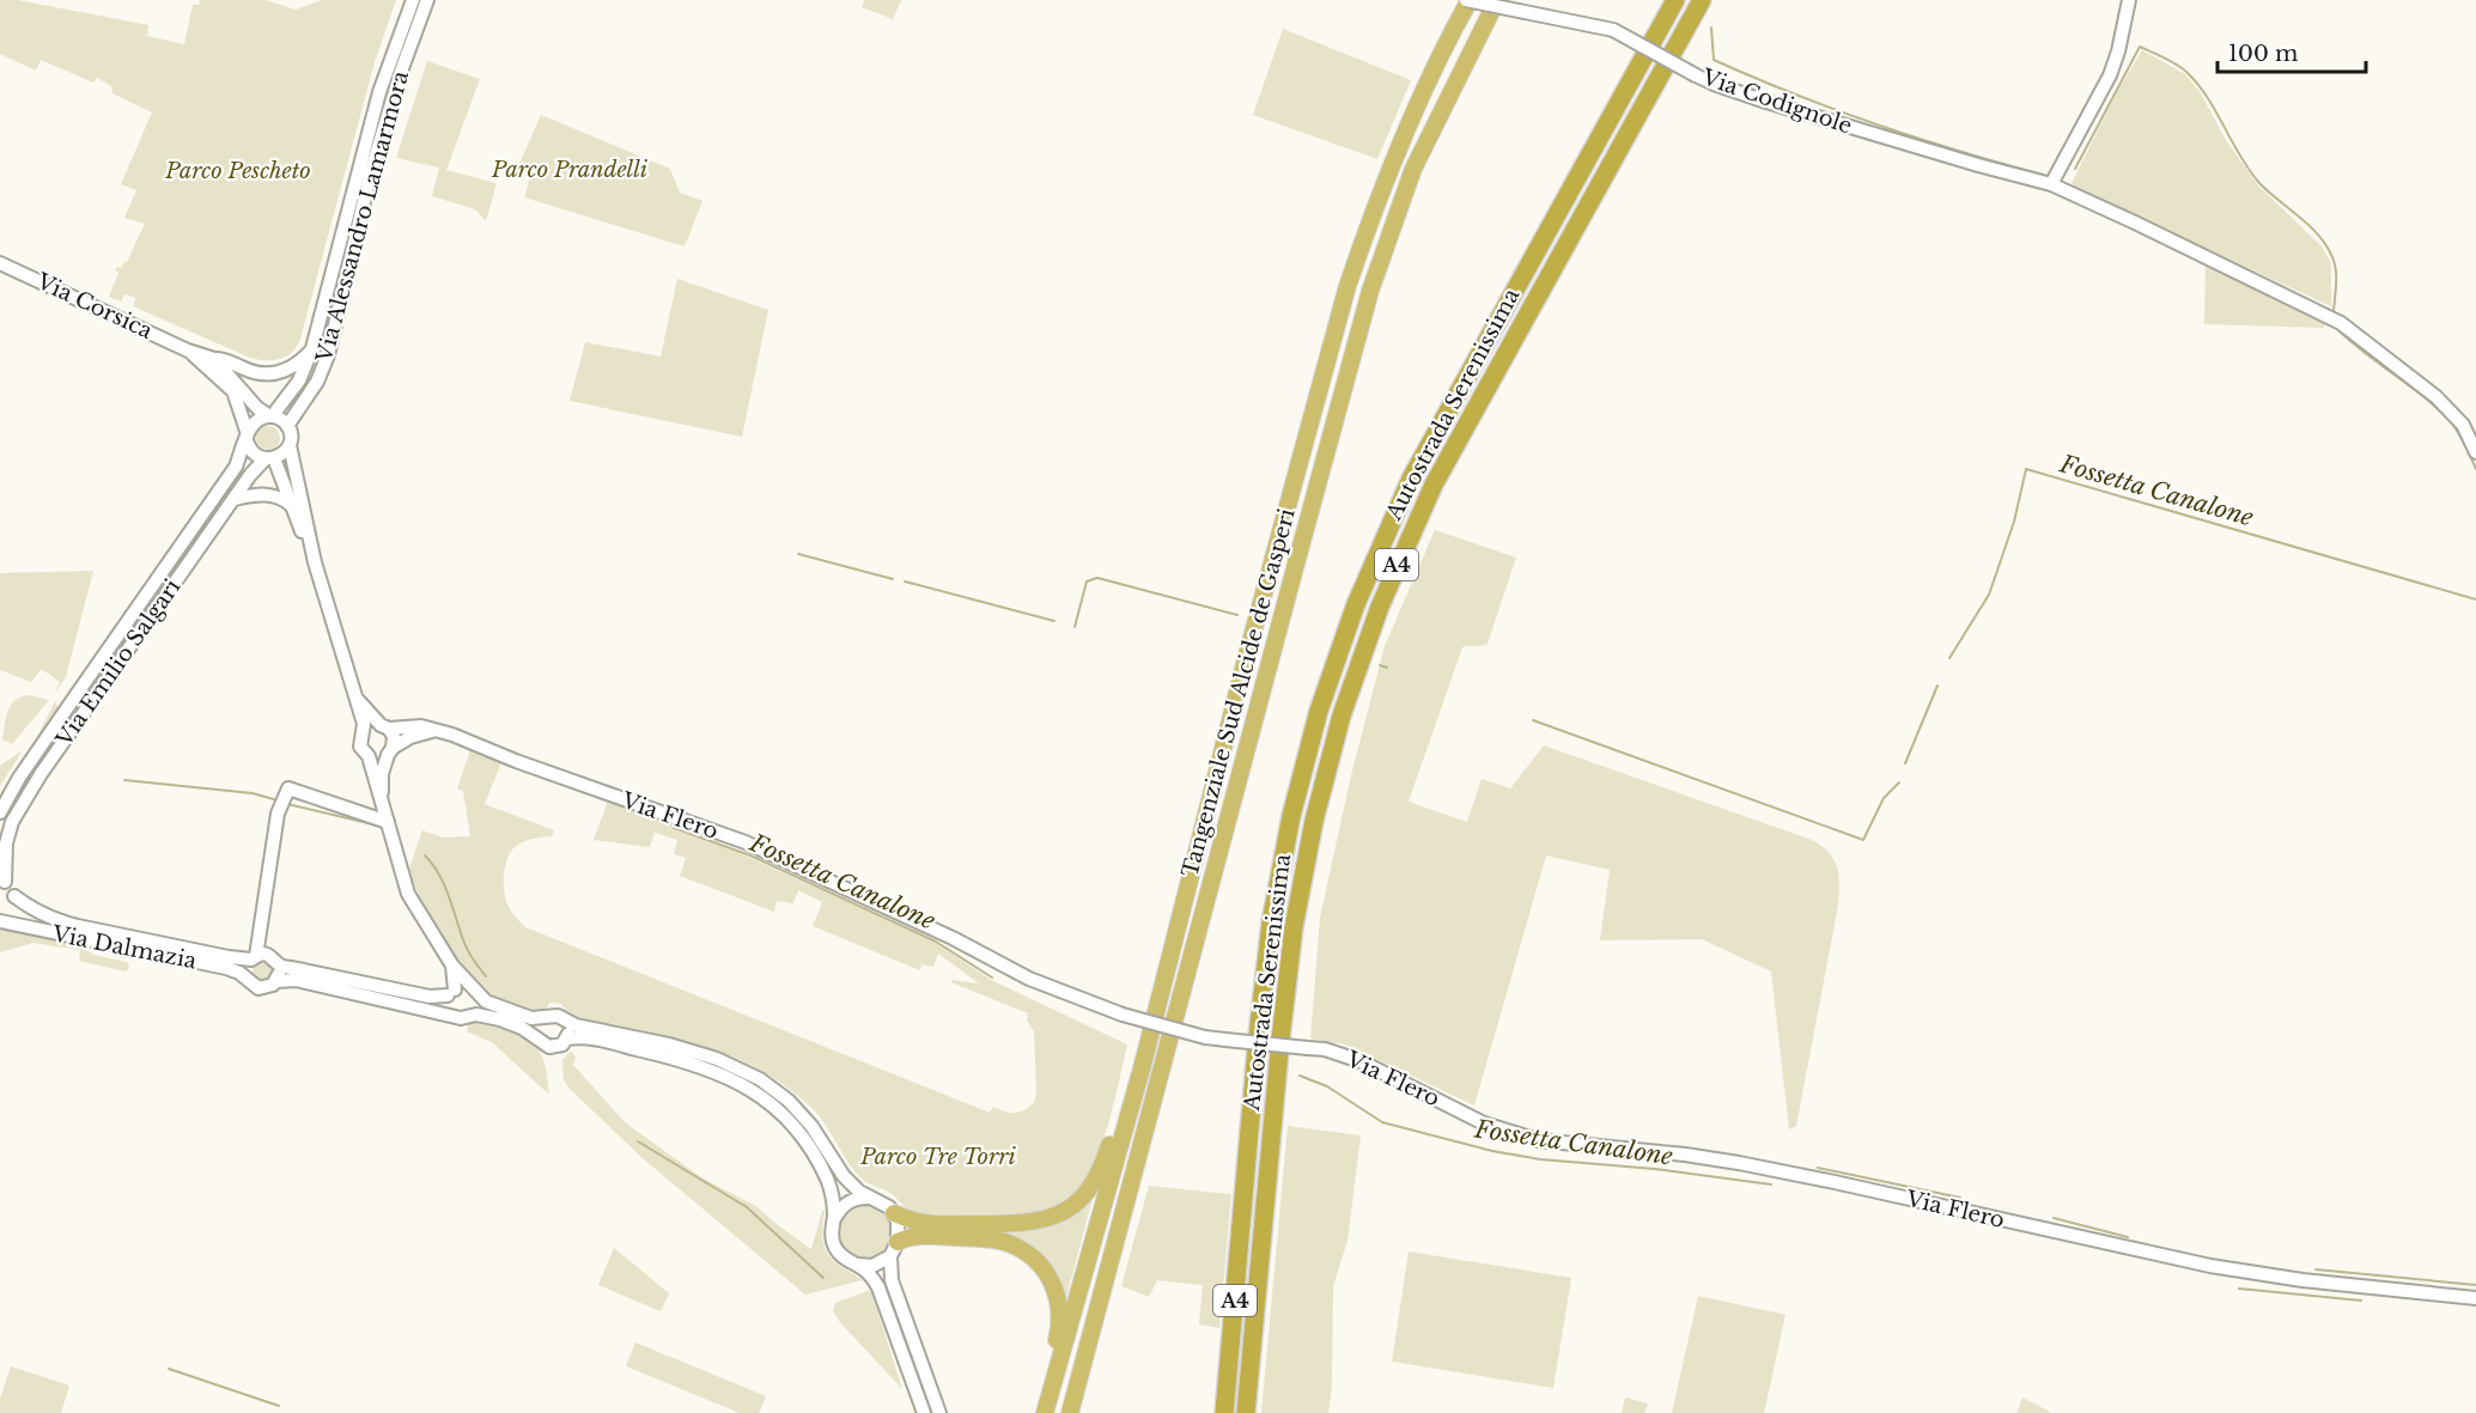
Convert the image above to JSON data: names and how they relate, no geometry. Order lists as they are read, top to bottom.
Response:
{
  "streets": {
    "highway": ["Autostrada Serenissima", "A4", "Tangenziale Sud Alcide de Gasperi"],
    "main road": [
      "Via Codignole",
      "Via Alessandro Lamarmora",
      "Via Corsica",
      "Via Emilio Salgari",
      "Via Flero",
      "Via Dalmazia"
    ]
  },
  "crossings": [
    ["Via Codignole", "Tangenziale Sud Alcide de Gasperi"],
    ["Via Alessandro Lamarmora", "Via Corsica"],
    ["Via Alessandro Lamarmora", "Via Emilio Salgari"],
    ["Via Corsica", "Via Emilio Salgari"]
  ],
  "water": ["Fossetta Canalone"],
  "parks": ["Parco Prandelli", "Parco Pescheto", "Parco Tre Torri"],
  "scale_bar": "100 m"
}
